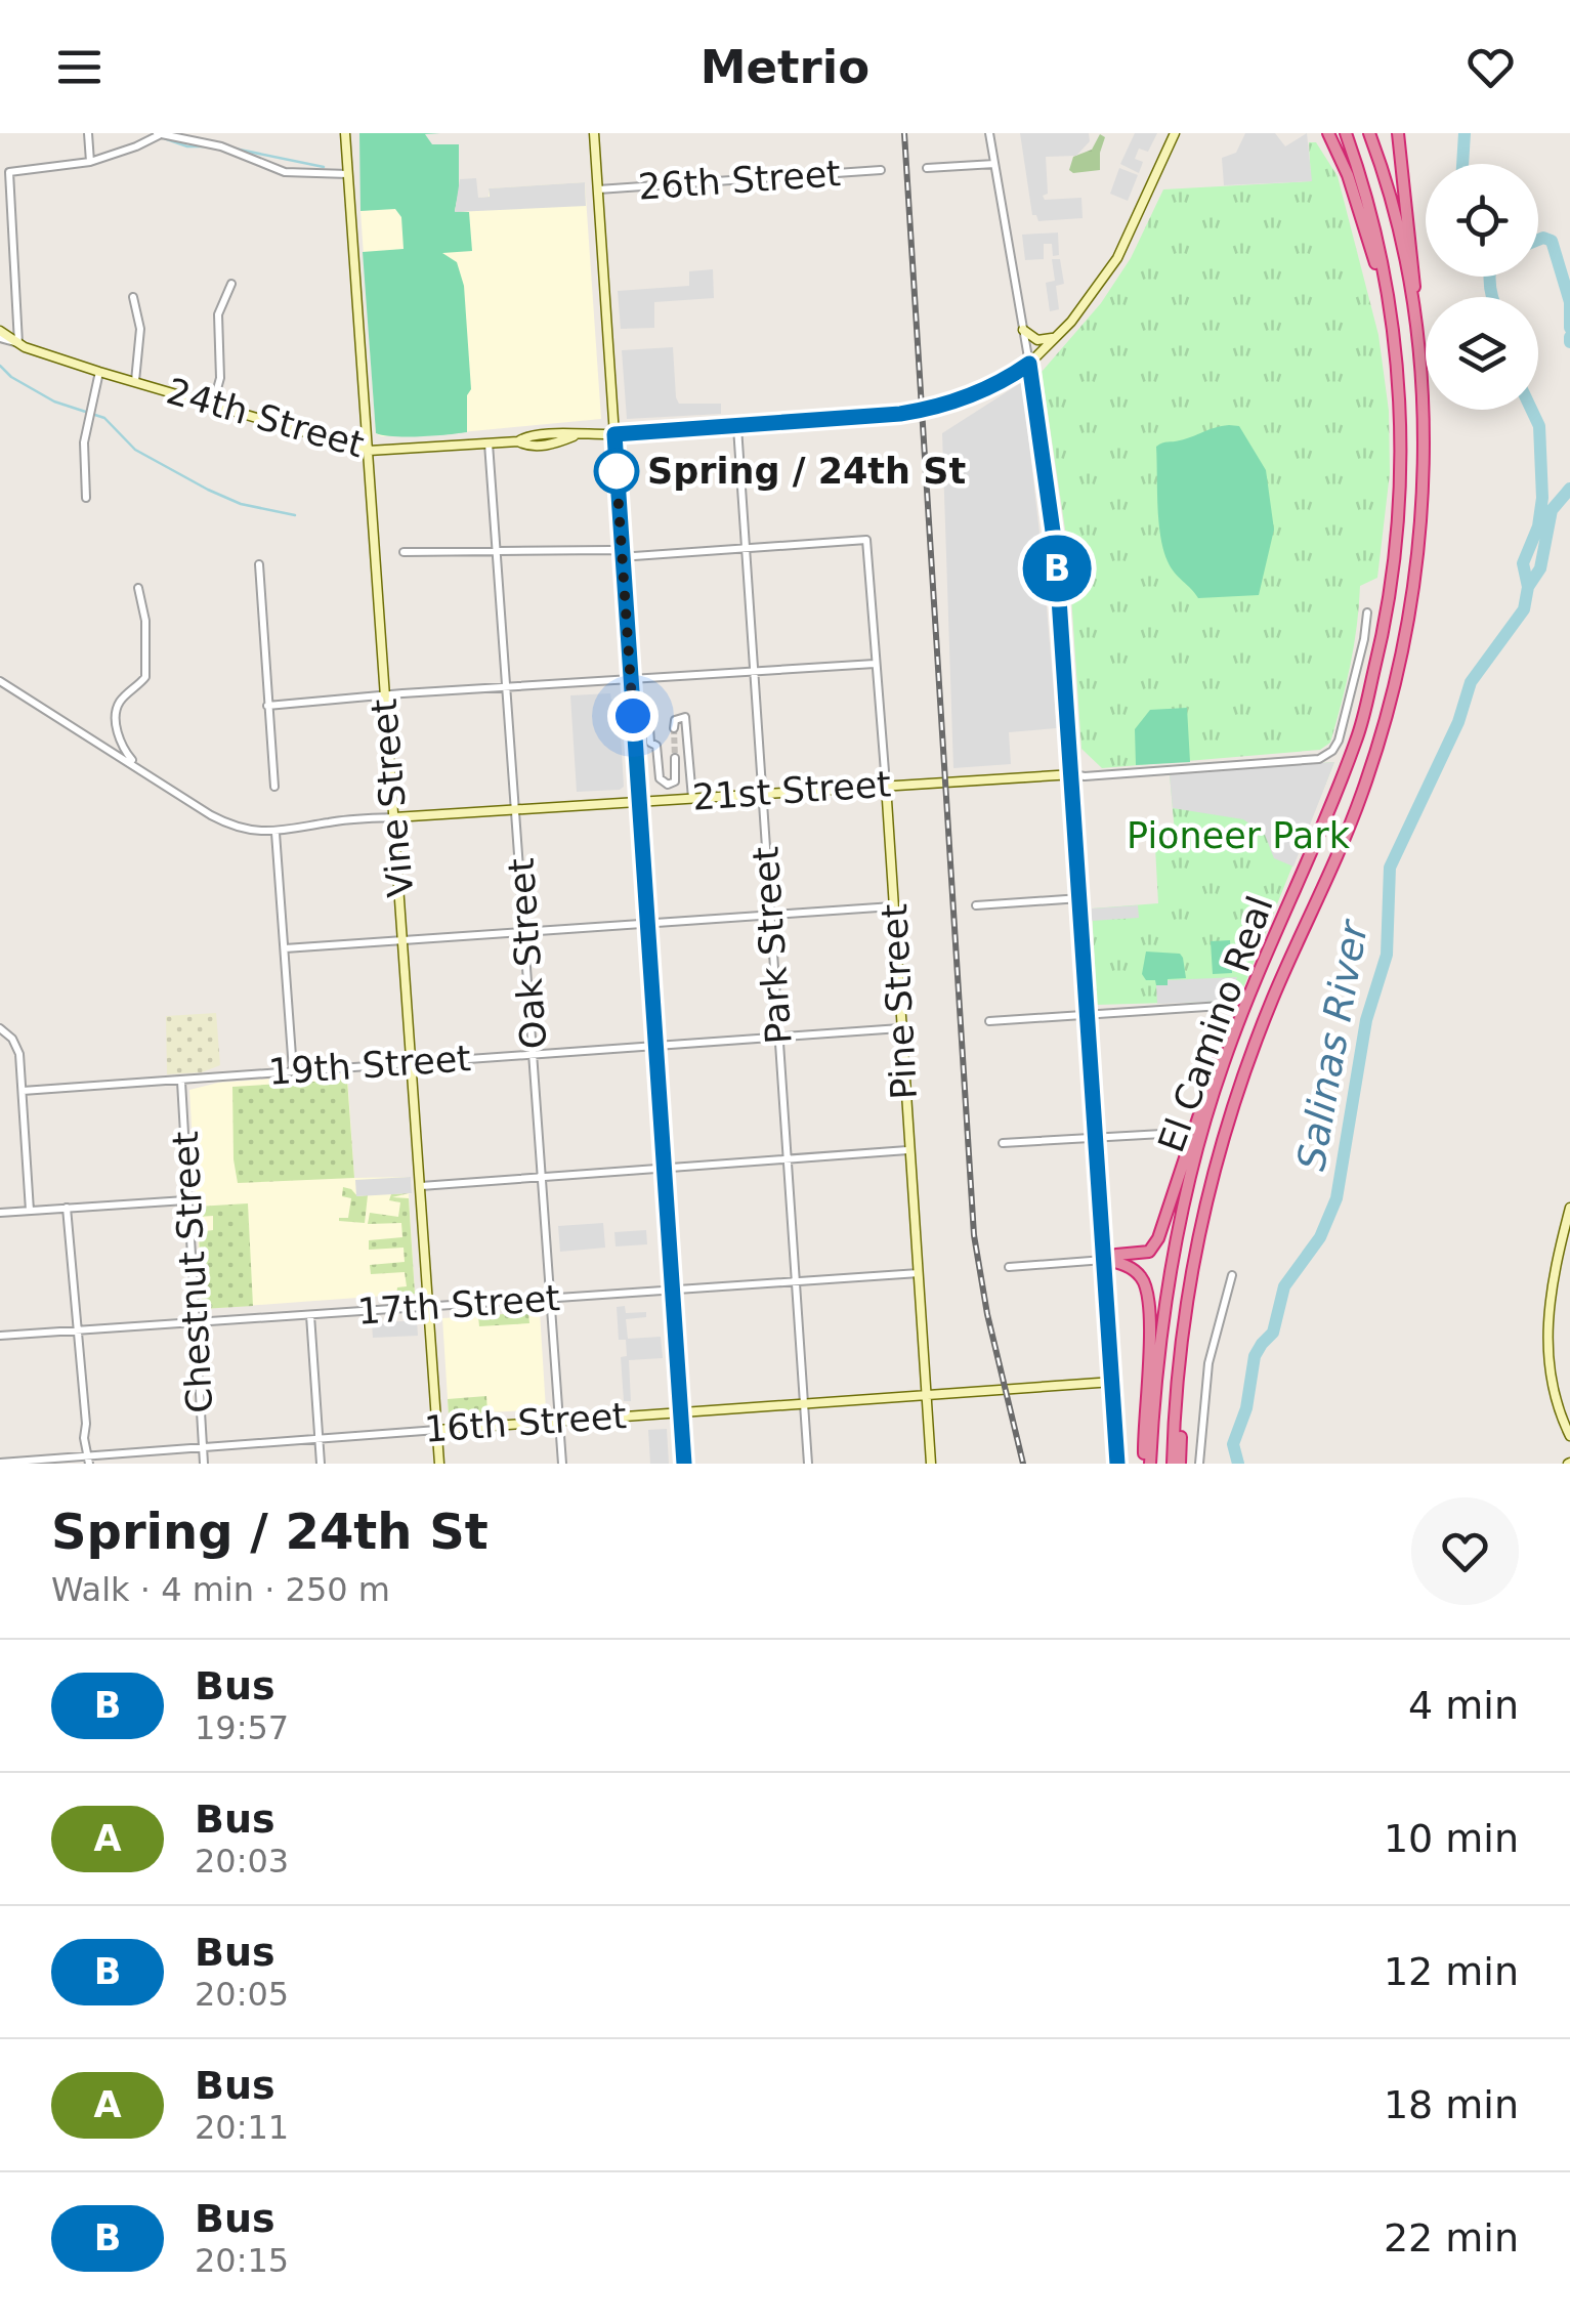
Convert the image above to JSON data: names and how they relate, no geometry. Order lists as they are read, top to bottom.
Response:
{
  "streets": {
    "highway": ["El Camino Real"],
    "main road": [
      "24th Street",
      "21st Street",
      "Vine Street",
      "Pine Street",
      "16th Street"
    ],
    "street": [
      "26th Street",
      "Park Street",
      "Oak Street",
      "19th Street",
      "Chestnut Street",
      "17th Street"
    ]
  },
  "crossings": [
    ["24th Street", "Vine Street"],
    ["24th Street", "Park Street"],
    ["24th Street", "Oak Street"],
    ["21st Street", "Vine Street"],
    ["21st Street", "Park Street"],
    ["21st Street", "Oak Street"],
    ["21st Street", "Pine Street"],
    ["Vine Street", "19th Street"],
    ["Vine Street", "17th Street"],
    ["Vine Street", "16th Street"],
    ["Park Street", "Pine Street"],
    ["Park Street", "19th Street"],
    ["Park Street", "17th Street"],
    ["Park Street", "16th Street"],
    ["Oak Street", "19th Street"],
    ["Oak Street", "17th Street"],
    ["Oak Street", "16th Street"],
    ["Pine Street", "19th Street"],
    ["Pine Street", "17th Street"],
    ["Pine Street", "16th Street"],
    ["19th Street", "Chestnut Street"],
    ["Chestnut Street", "17th Street"],
    ["Chestnut Street", "16th Street"]
  ],
  "water": ["Salinas River"],
  "parks": ["Pioneer Park"],
  "places": ["Spring / 24th St"],
  "lines": ["bus line B"],
  "page": {
    "header": "Metrio",
    "on_map": "B",
    "heading": ["Spring / 24th St", "Walk · 4 min · 250 m"],
    "list": [
      {
        "mark": "B",
        "name": "Bus",
        "note": "19:57",
        "value": "4 min"
      },
      {
        "mark": "A",
        "name": "Bus",
        "note": "20:03",
        "value": "10 min"
      },
      {
        "mark": "B",
        "name": "Bus",
        "note": "20:05",
        "value": "12 min"
      },
      {
        "mark": "A",
        "name": "Bus",
        "note": "20:11",
        "value": "18 min"
      },
      {
        "mark": "B",
        "name": "Bus",
        "note": "20:15",
        "value": "22 min"
      }
    ]
  }
}
